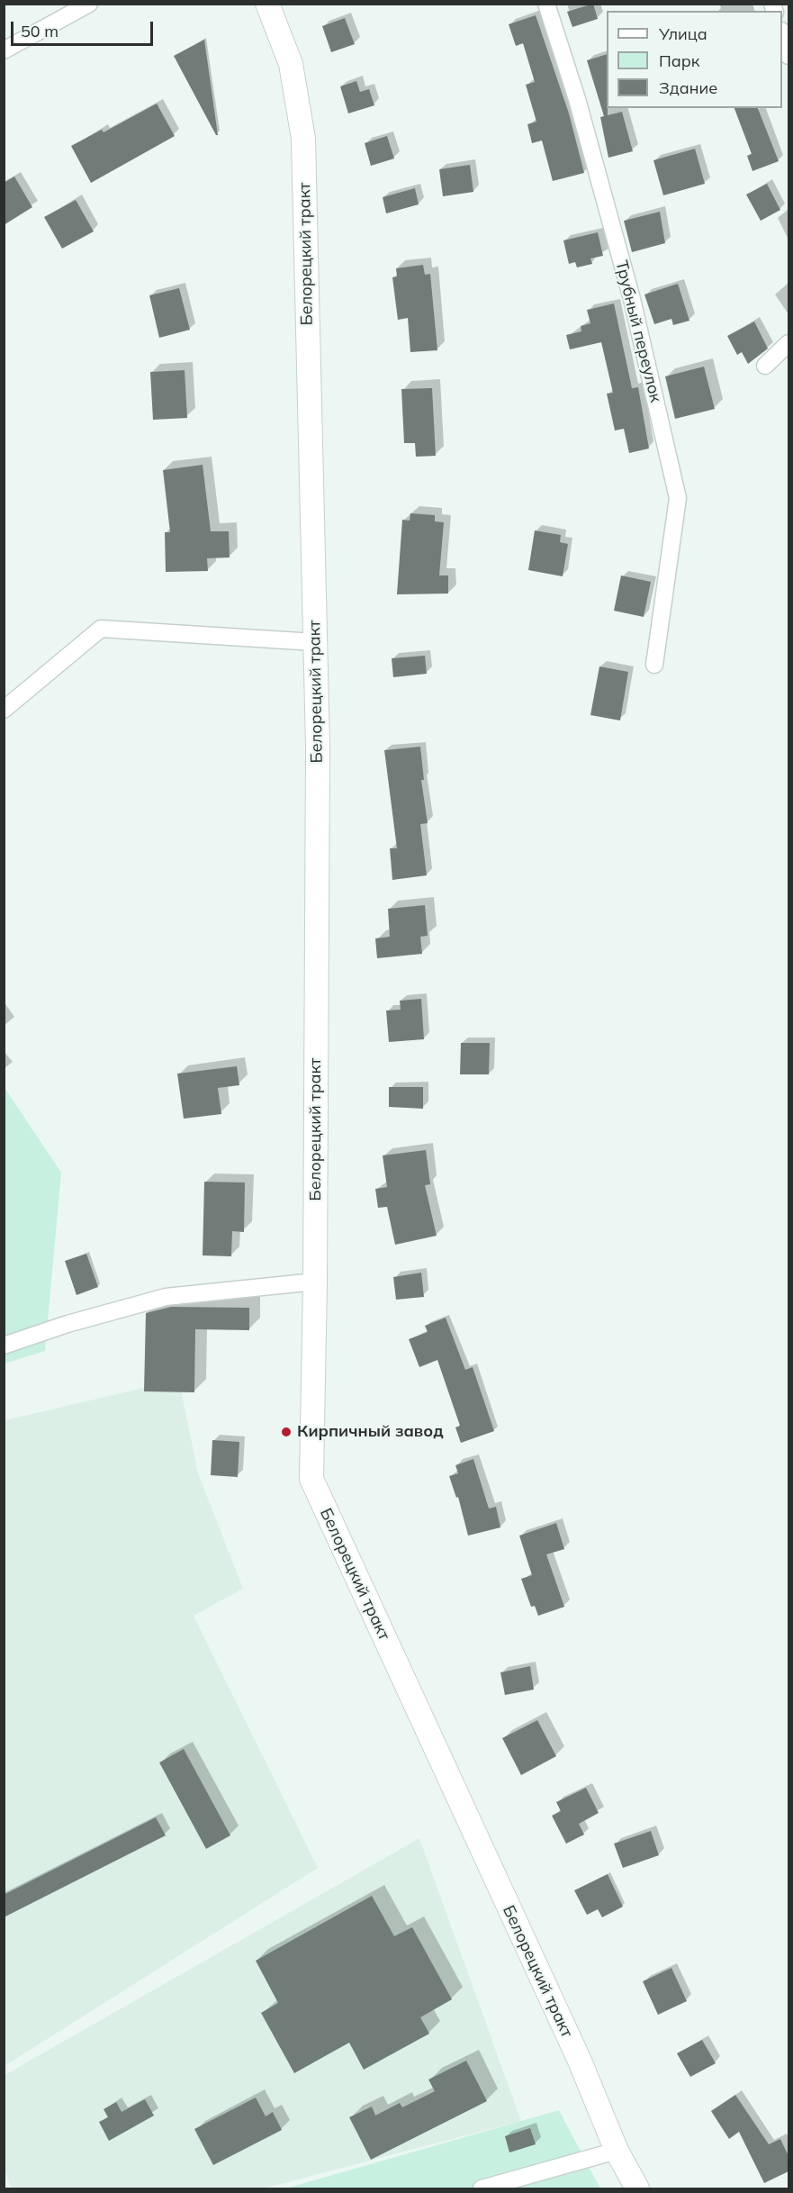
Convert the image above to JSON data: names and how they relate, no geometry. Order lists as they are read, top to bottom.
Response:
{
  "streets": {
    "street": ["Белорецкий тракт", "Трубный переулок"]
  },
  "places": ["Кирпичный завод"],
  "legend": ["Улица", "Парк", "Здание"],
  "scale_bar": "50 m"
}
